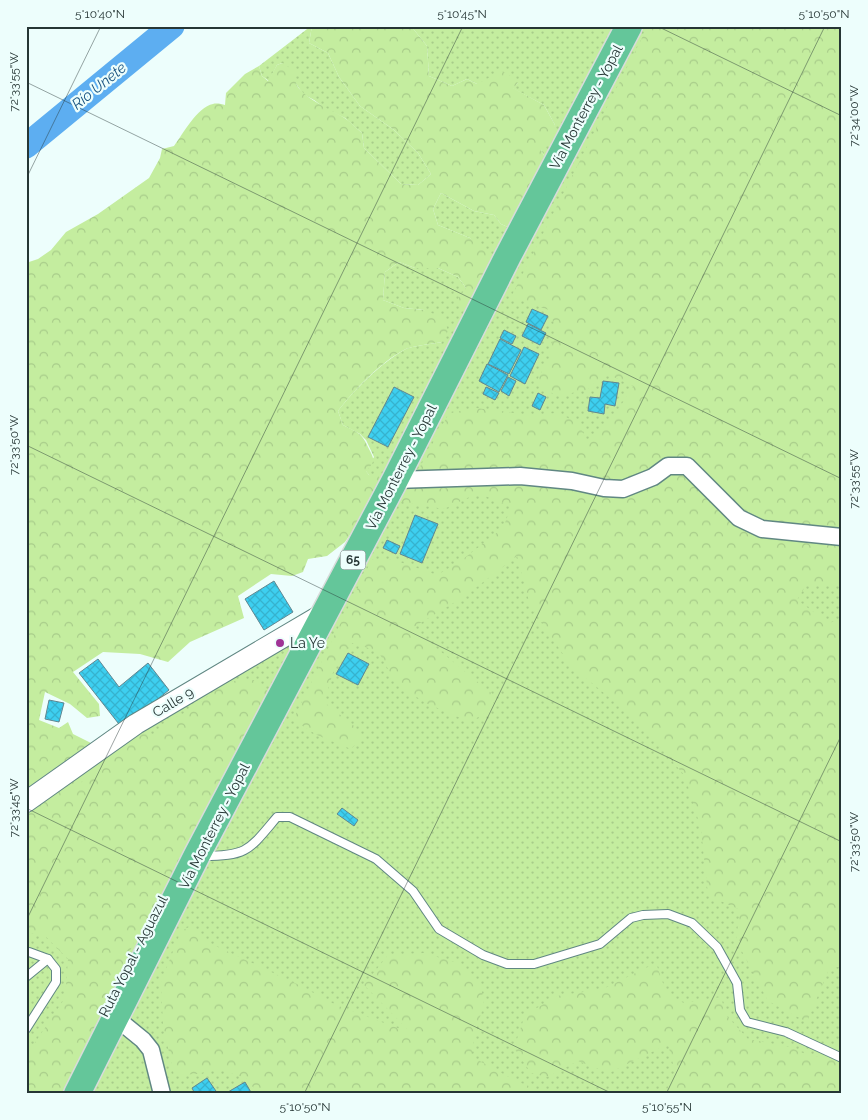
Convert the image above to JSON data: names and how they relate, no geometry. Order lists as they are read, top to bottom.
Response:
{
  "streets": {
    "highway": ["Vía Monterrey - Yopal", "65"],
    "lane": ["Ruta Yopal - Aguazul"]
  },
  "crossings": [
    ["Vía Monterrey - Yopal", "Ruta Yopal - Aguazul"]
  ],
  "water": ["Río Unete"],
  "places": ["La Ye"],
  "coordinates": [
    "5°10'40\"N",
    "5°10'45\"N",
    "5°10'50\"N",
    "72°33'55\"W",
    "72°34'00\"W",
    "72°33'50\"W",
    "72°33'45\"W",
    "5°10'55\"N"
  ]
}
